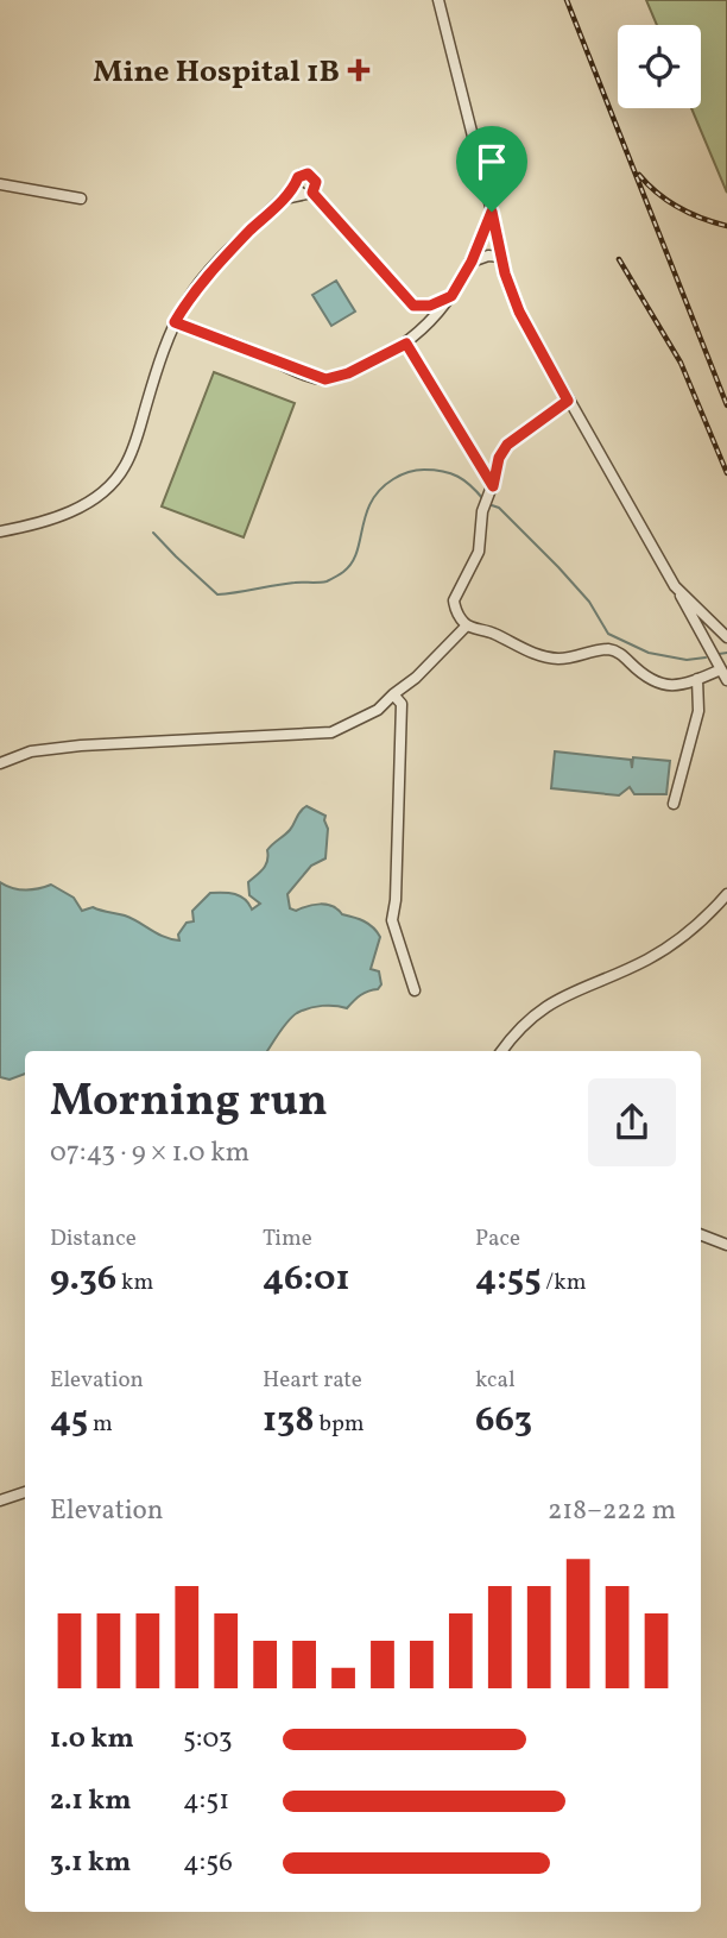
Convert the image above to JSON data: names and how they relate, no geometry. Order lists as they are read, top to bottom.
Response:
{
  "places": {
    "health": ["Mine Hospital 1B"]
  },
  "page": {
    "heading": ["Morning run", "07:43 · 9 × 1.0 km"],
    "stats": [
      ["Distance", "9.36 km"],
      ["Time", "46:01"],
      ["Pace", "4:55 /km"],
      ["Elevation", "45 m"],
      ["Heart rate", "138 bpm"],
      ["kcal", "663"]
    ],
    "chart": ["Elevation", "218–222 m"],
    "list": [
      {
        "name": "1.0 km",
        "note": "5:03"
      },
      {
        "name": "2.1 km",
        "note": "4:51"
      },
      {
        "name": "3.1 km",
        "note": "4:56"
      }
    ]
  }
}
